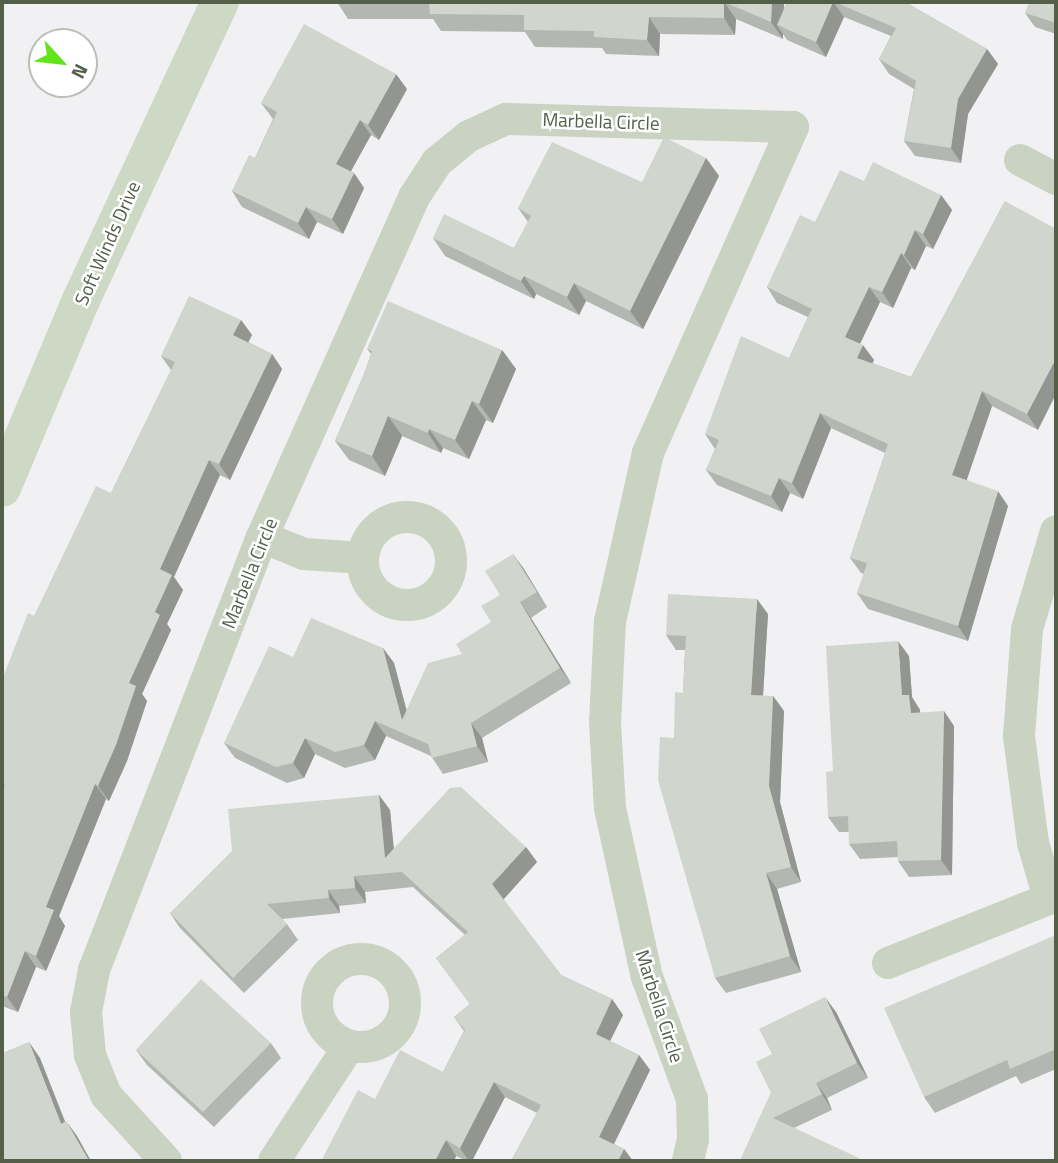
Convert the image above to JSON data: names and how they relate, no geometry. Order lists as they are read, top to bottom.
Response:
{
  "streets": {
    "street": ["Marbella Circle", "Soft Winds Drive"]
  },
  "north": "bottom right"
}
